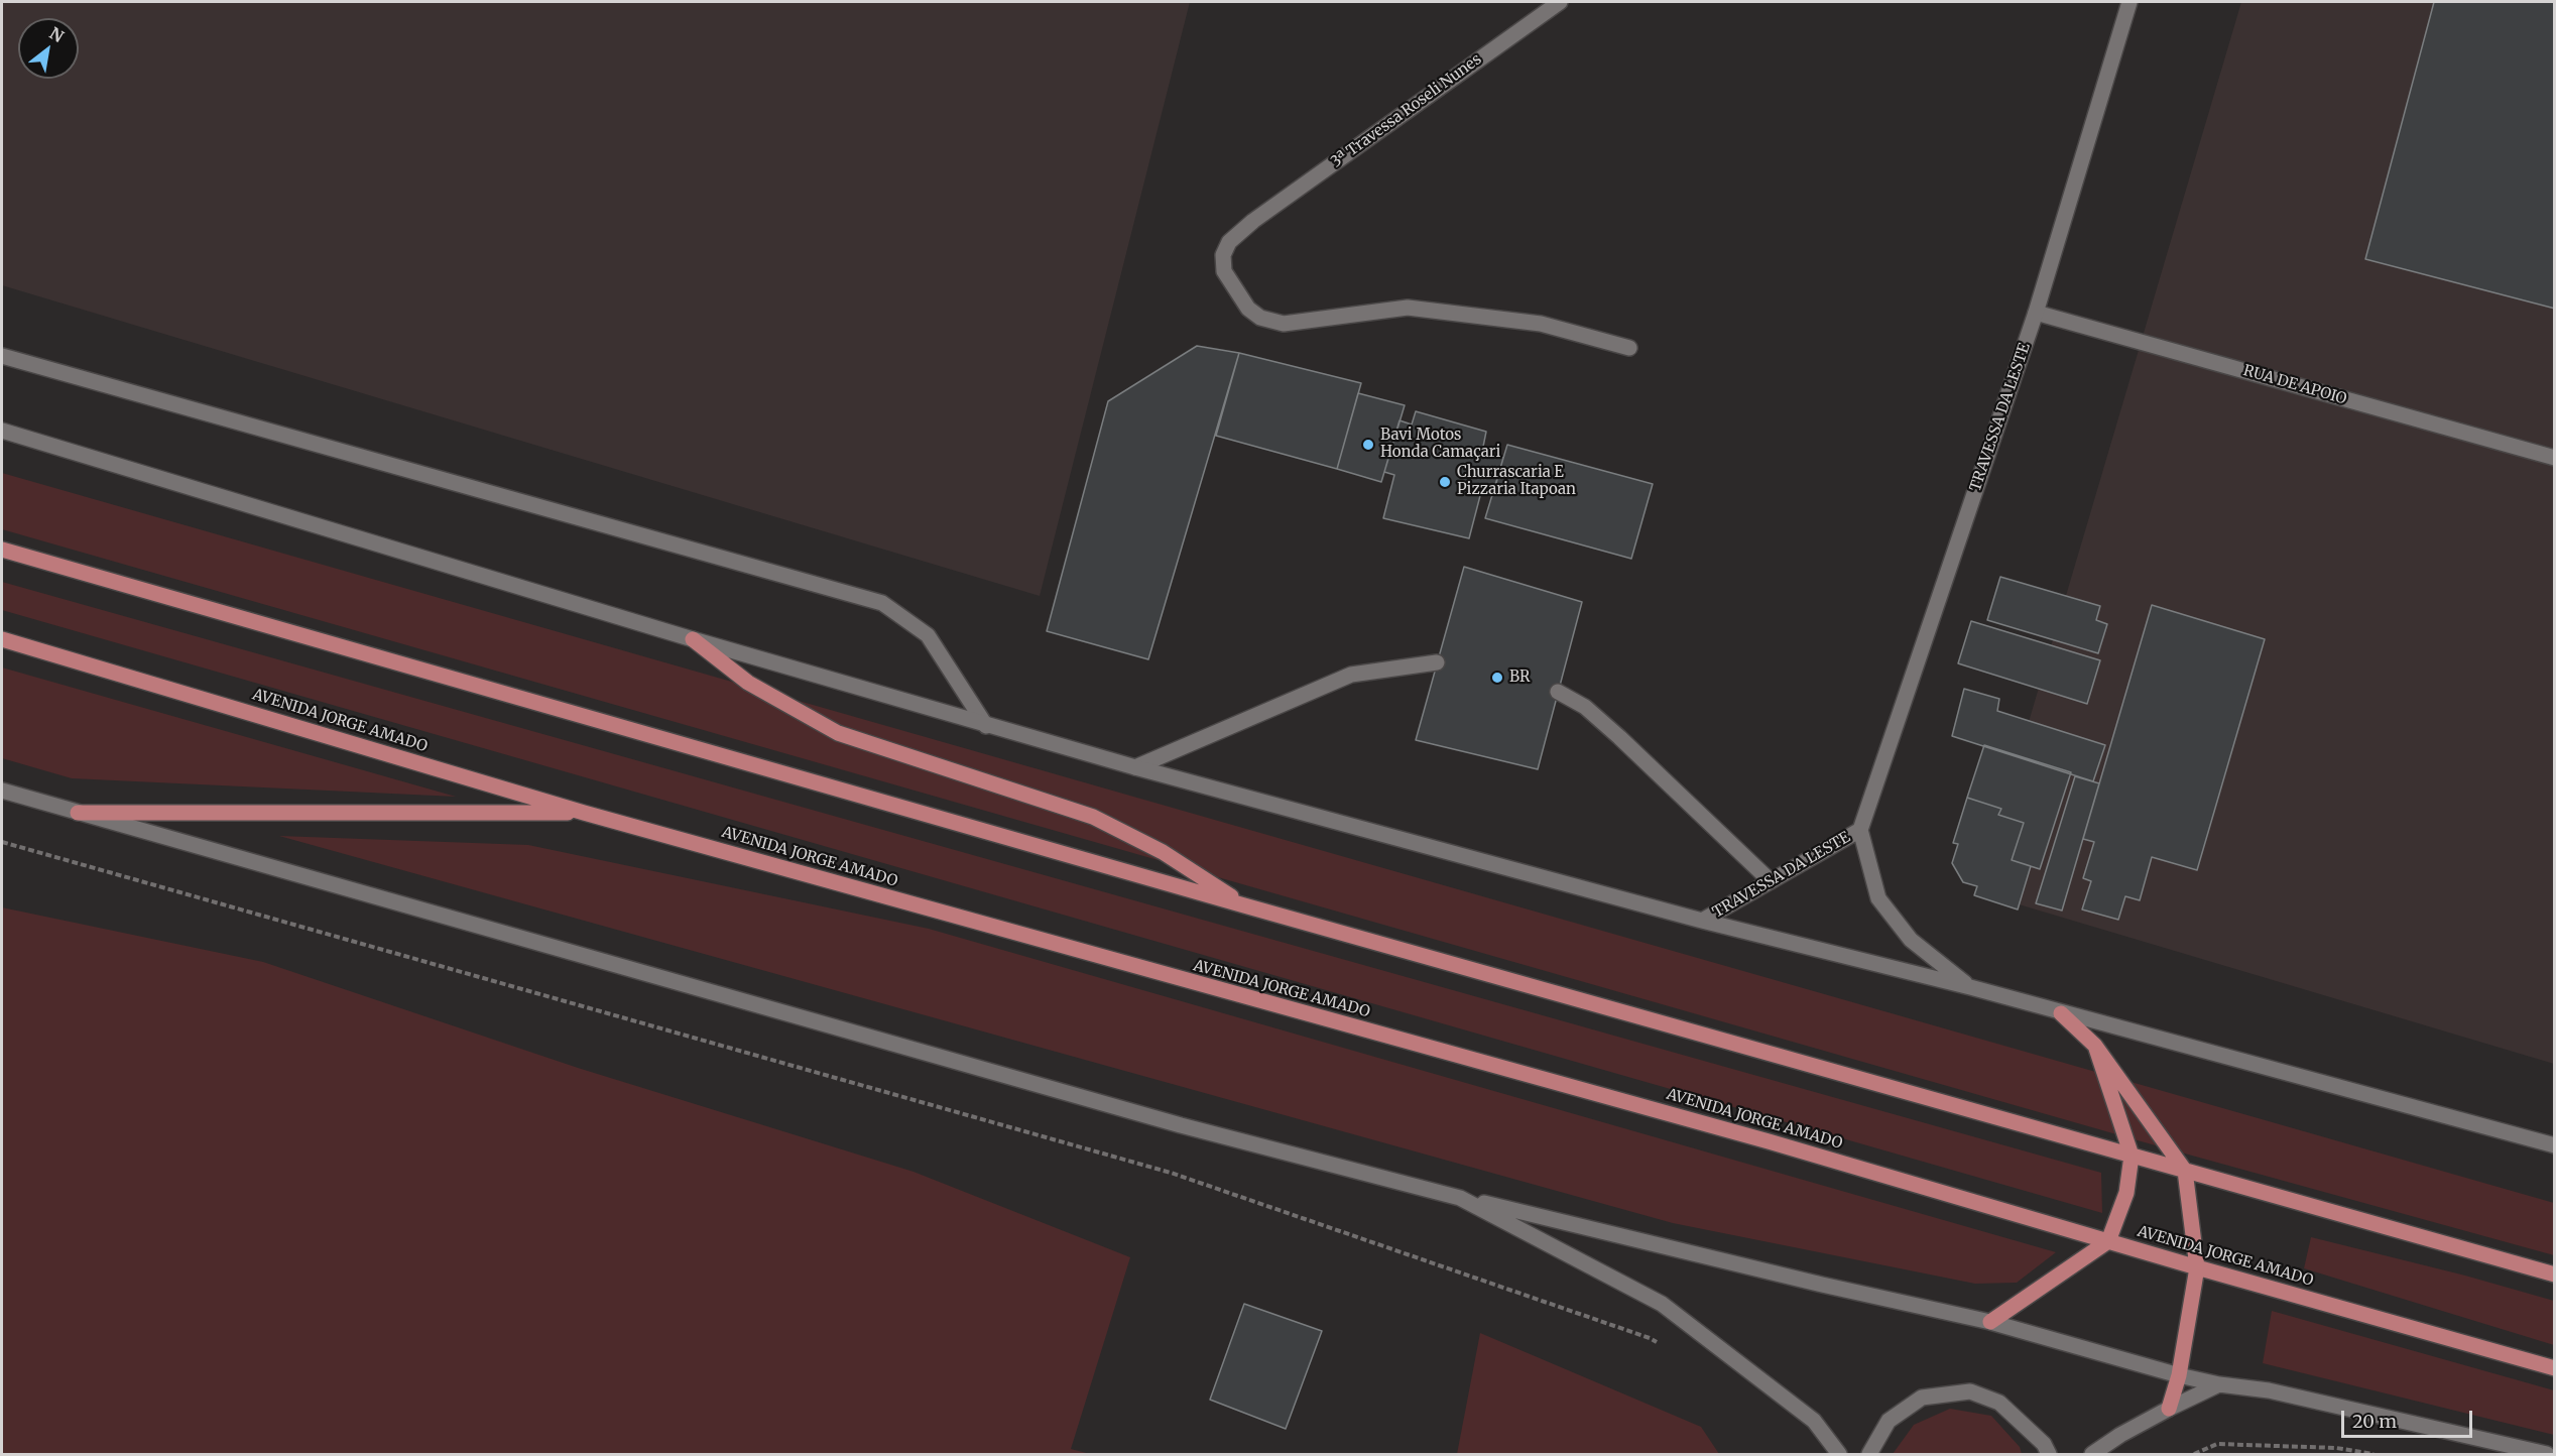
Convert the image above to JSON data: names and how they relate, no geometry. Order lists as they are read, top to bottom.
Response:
{
  "streets": {
    "main road": ["AVENIDA JORGE AMADO"],
    "street": ["3ª Travessa Roseli Nunes", "RUA DE APOIO", "TRAVESSA DA LESTE"]
  },
  "crossings": [
    ["RUA DE APOIO", "TRAVESSA DA LESTE"]
  ],
  "places": ["Bavi Motos Honda Camaçari", "Churrascaria E Pizzaria Itapoan", "BR"],
  "scale_bar": "20 m",
  "north": "top right"
}
